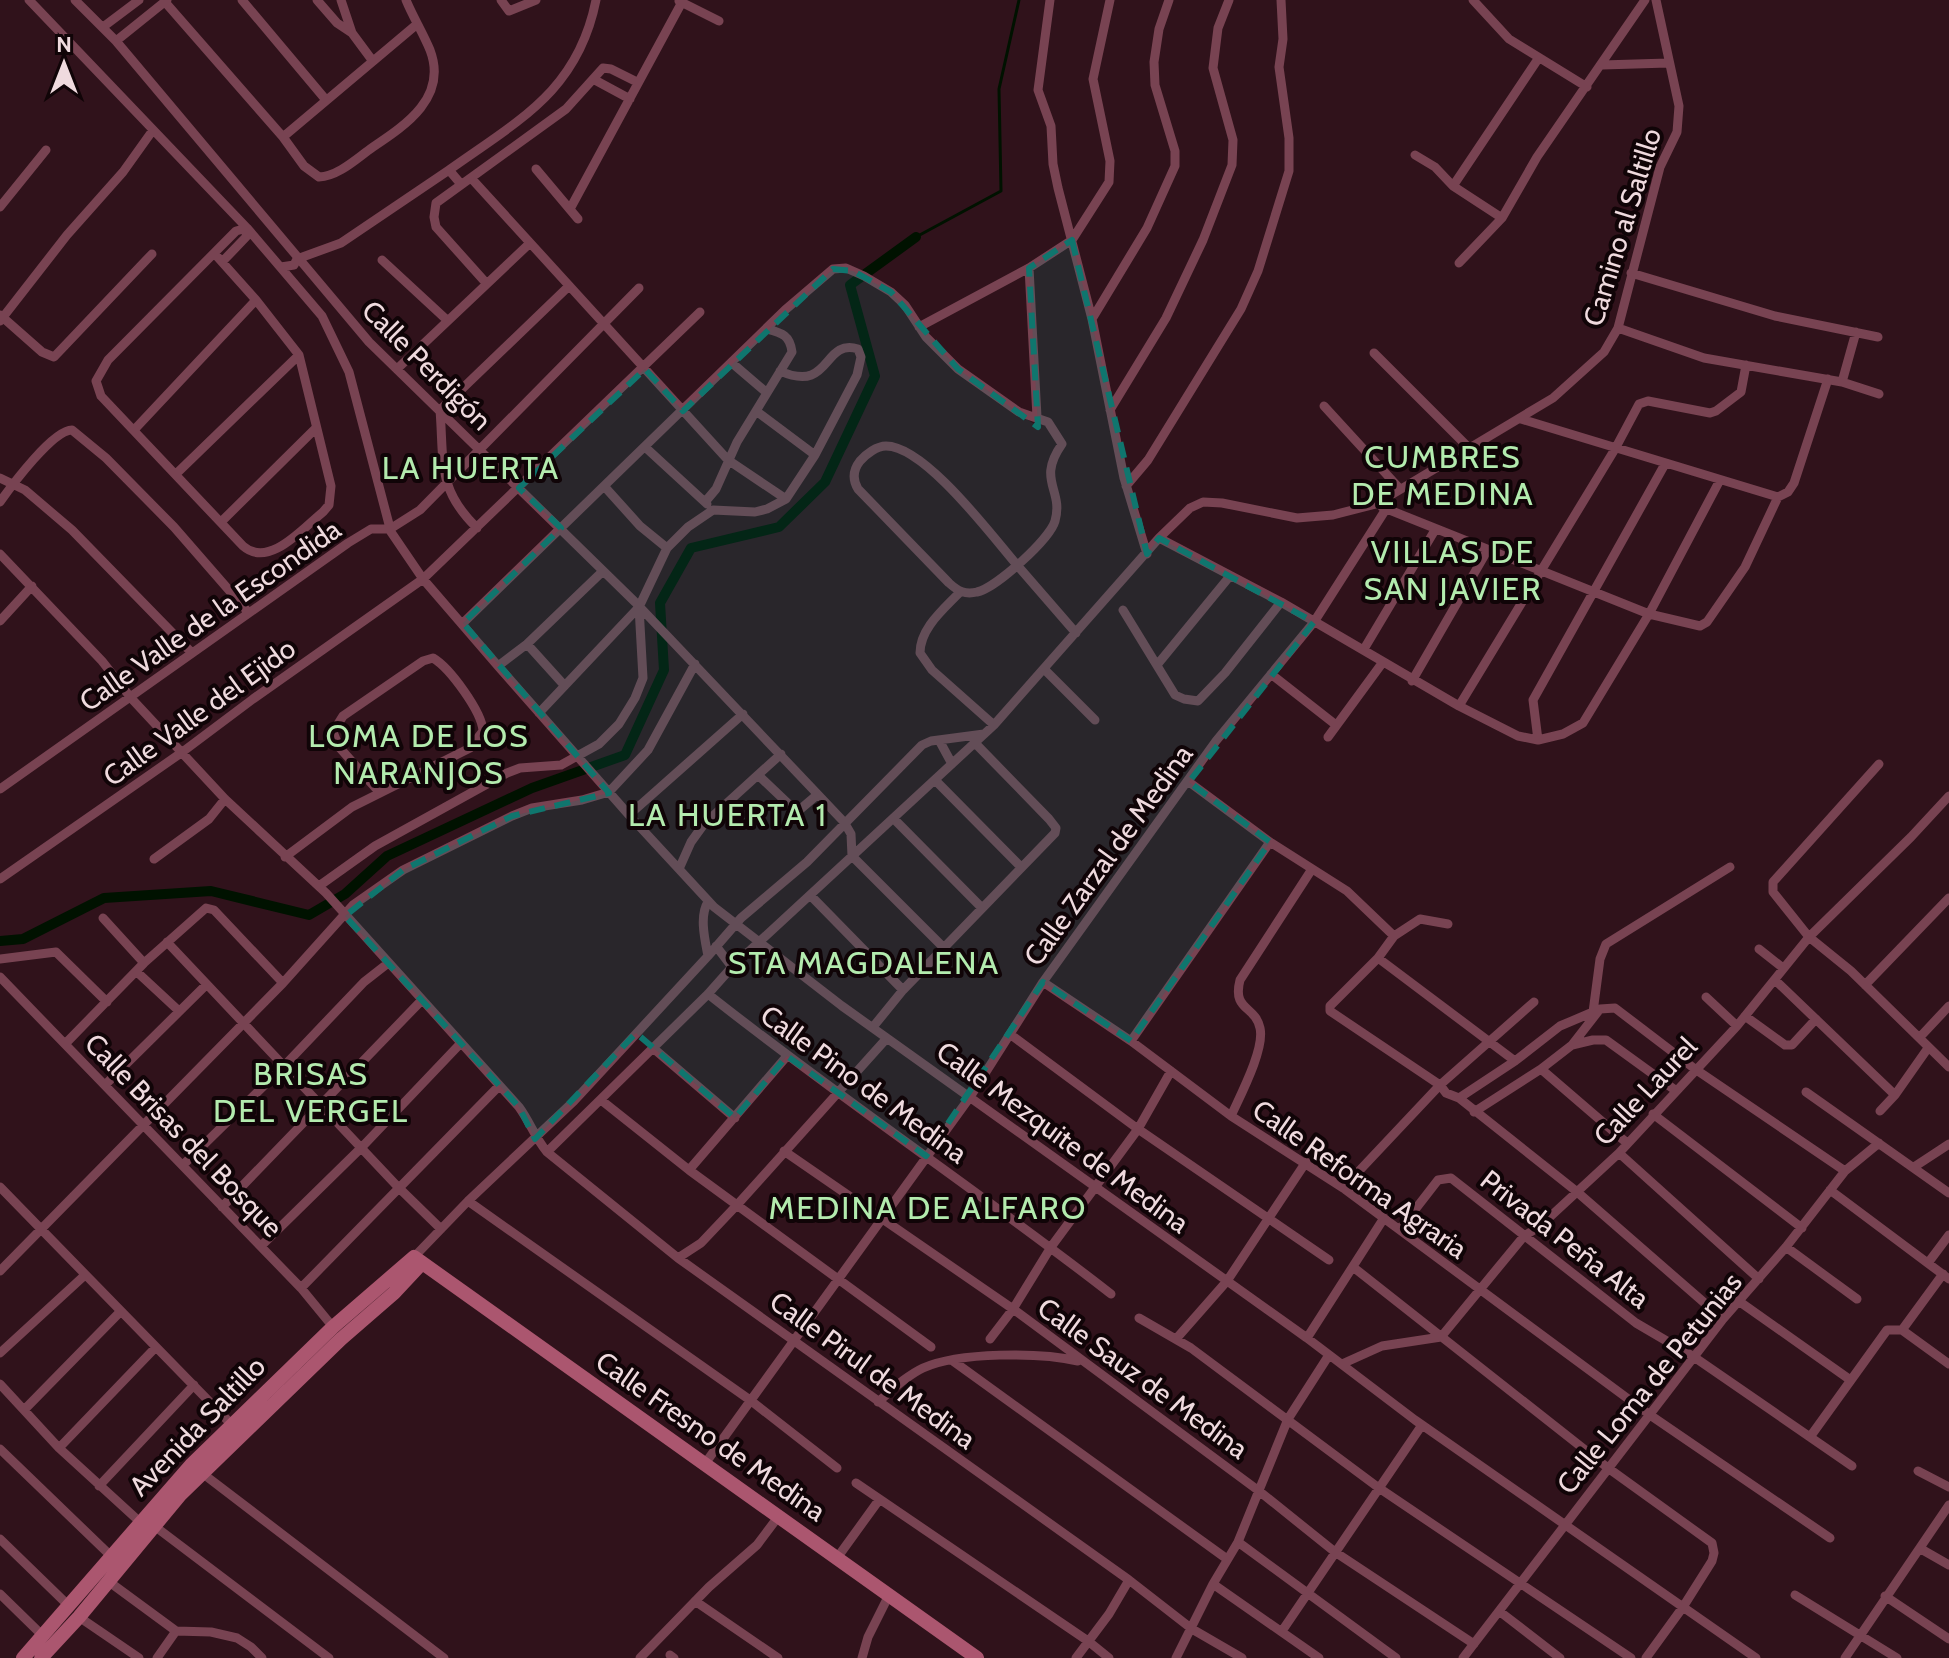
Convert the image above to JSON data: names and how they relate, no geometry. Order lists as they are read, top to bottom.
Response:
{
  "streets": {
    "street": [
      "Camino al Saltillo",
      "Calle Perdigón",
      "Calle Valle de la Escondida",
      "Calle Valle del Ejido",
      "Calle Zarzal de Medina",
      "Calle Pino de Medina",
      "Calle Laurel",
      "Calle Brisas del Bosque",
      "Calle Mezquite de Medina",
      "Calle Reforma Agraria",
      "Privada Peña Alta",
      "Calle Pirul de Medina",
      "Calle Sauz de Medina",
      "Calle Loma de Petunias",
      "Avenida Saltillo",
      "Calle Fresno de Medina"
    ]
  },
  "crossings": [
    ["Camino al Saltillo", "Calle Zarzal de Medina"],
    ["Calle Perdigón", "Calle Valle de la Escondida"],
    ["Calle Perdigón", "Calle Valle del Ejido"],
    ["Calle Perdigón", "Avenida Saltillo"],
    ["Calle Valle de la Escondida", "Calle Mezquite de Medina"],
    ["Calle Valle de la Escondida", "Calle Pirul de Medina"],
    ["Calle Valle del Ejido", "Calle Mezquite de Medina"],
    ["Calle Valle del Ejido", "Calle Pirul de Medina"],
    ["Calle Zarzal de Medina", "Calle Pino de Medina"],
    ["Calle Zarzal de Medina", "Calle Mezquite de Medina"],
    ["Calle Zarzal de Medina", "Calle Reforma Agraria"],
    ["Calle Zarzal de Medina", "Calle Pirul de Medina"],
    ["Calle Zarzal de Medina", "Calle Sauz de Medina"],
    ["Calle Zarzal de Medina", "Calle Fresno de Medina"],
    ["Calle Laurel", "Calle Reforma Agraria"],
    ["Calle Laurel", "Privada Peña Alta"],
    ["Calle Brisas del Bosque", "Avenida Saltillo"],
    ["Calle Mezquite de Medina", "Calle Loma de Petunias"],
    ["Calle Mezquite de Medina", "Avenida Saltillo"],
    ["Calle Reforma Agraria", "Privada Peña Alta"],
    ["Calle Reforma Agraria", "Calle Loma de Petunias"],
    ["Privada Peña Alta", "Calle Loma de Petunias"],
    ["Calle Pirul de Medina", "Avenida Saltillo"],
    ["Calle Sauz de Medina", "Calle Loma de Petunias"],
    ["Avenida Saltillo", "Calle Fresno de Medina"]
  ],
  "districts": [
    "CUMBRES DE MEDINA",
    "LA HUERTA",
    "VILLAS DE SAN JAVIER",
    "LOMA DE LOS NARANJOS",
    "LA HUERTA 1",
    "STA MAGDALENA",
    "BRISAS DEL VERGEL",
    "MEDINA DE ALFARO"
  ],
  "north": "top"
}
